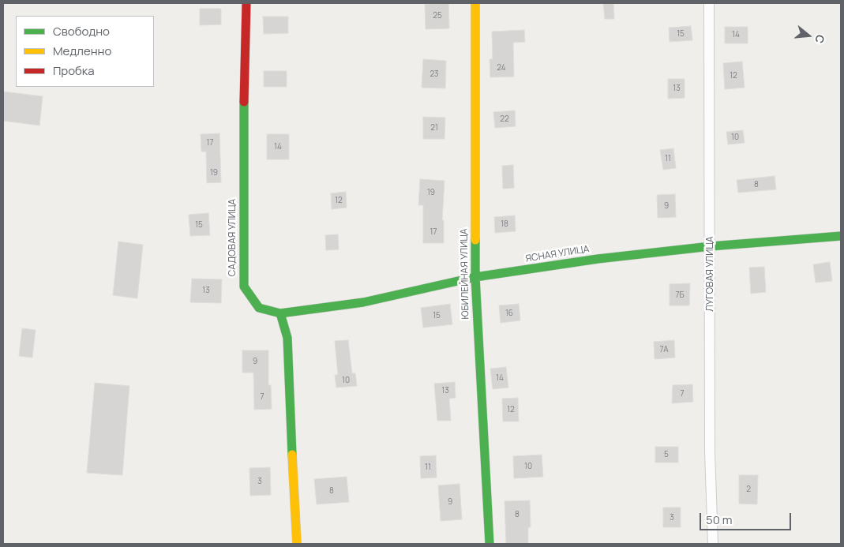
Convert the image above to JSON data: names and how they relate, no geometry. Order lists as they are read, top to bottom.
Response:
{
  "streets": {
    "street": [
      "САДОВАЯ УЛИЦА",
      "ЯСНАЯ УЛИЦА",
      "ЮБИЛЕЙНАЯ УЛИЦА",
      "ЛУГОВАЯ УЛИЦА"
    ]
  },
  "crossings": [
    ["САДОВАЯ УЛИЦА", "ЯСНАЯ УЛИЦА"],
    ["ЯСНАЯ УЛИЦА", "ЮБИЛЕЙНАЯ УЛИЦА"],
    ["ЯСНАЯ УЛИЦА", "ЛУГОВАЯ УЛИЦА"]
  ],
  "house_numbers": [
    "25",
    "15",
    "14",
    "24",
    "23",
    "12",
    "13",
    "22",
    "21",
    "10",
    "17",
    "14",
    "11",
    "19",
    "8",
    "19",
    "12",
    "9",
    "18",
    "15",
    "17",
    "13",
    "7Б",
    "16",
    "15",
    "7А",
    "9",
    "14",
    "10",
    "13",
    "7",
    "7",
    "12",
    "5",
    "10",
    "11",
    "3",
    "2",
    "8",
    "9",
    "8",
    "3"
  ],
  "legend": ["Свободно", "Медленно", "Пробка"],
  "scale_bar": "50 m",
  "north": "right"
}
